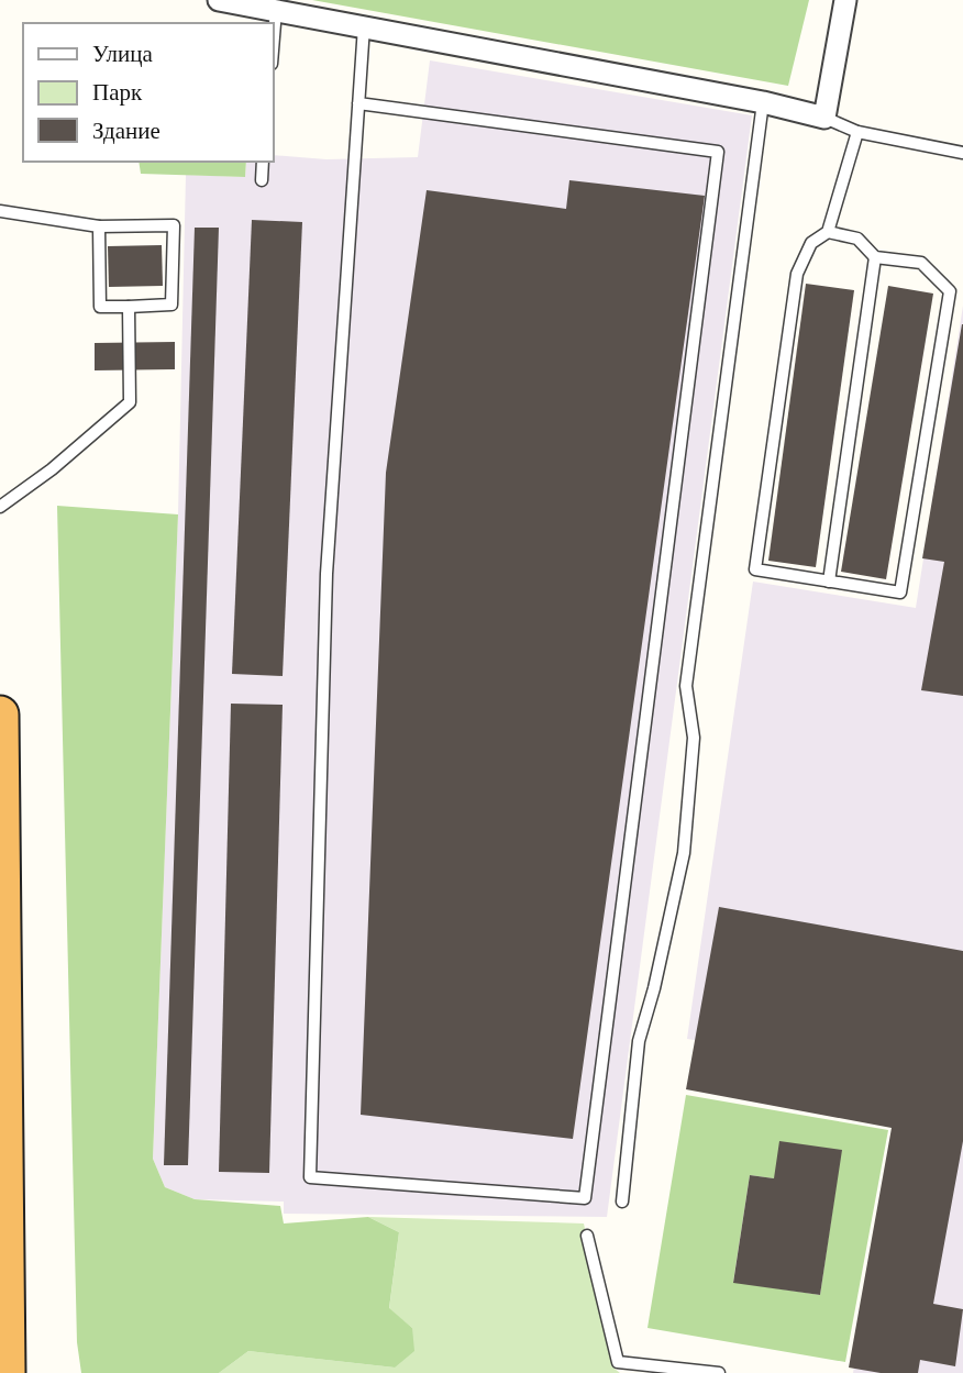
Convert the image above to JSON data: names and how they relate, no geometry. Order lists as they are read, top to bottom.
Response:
{
  "legend": ["Улица", "Парк", "Здание"]
}
